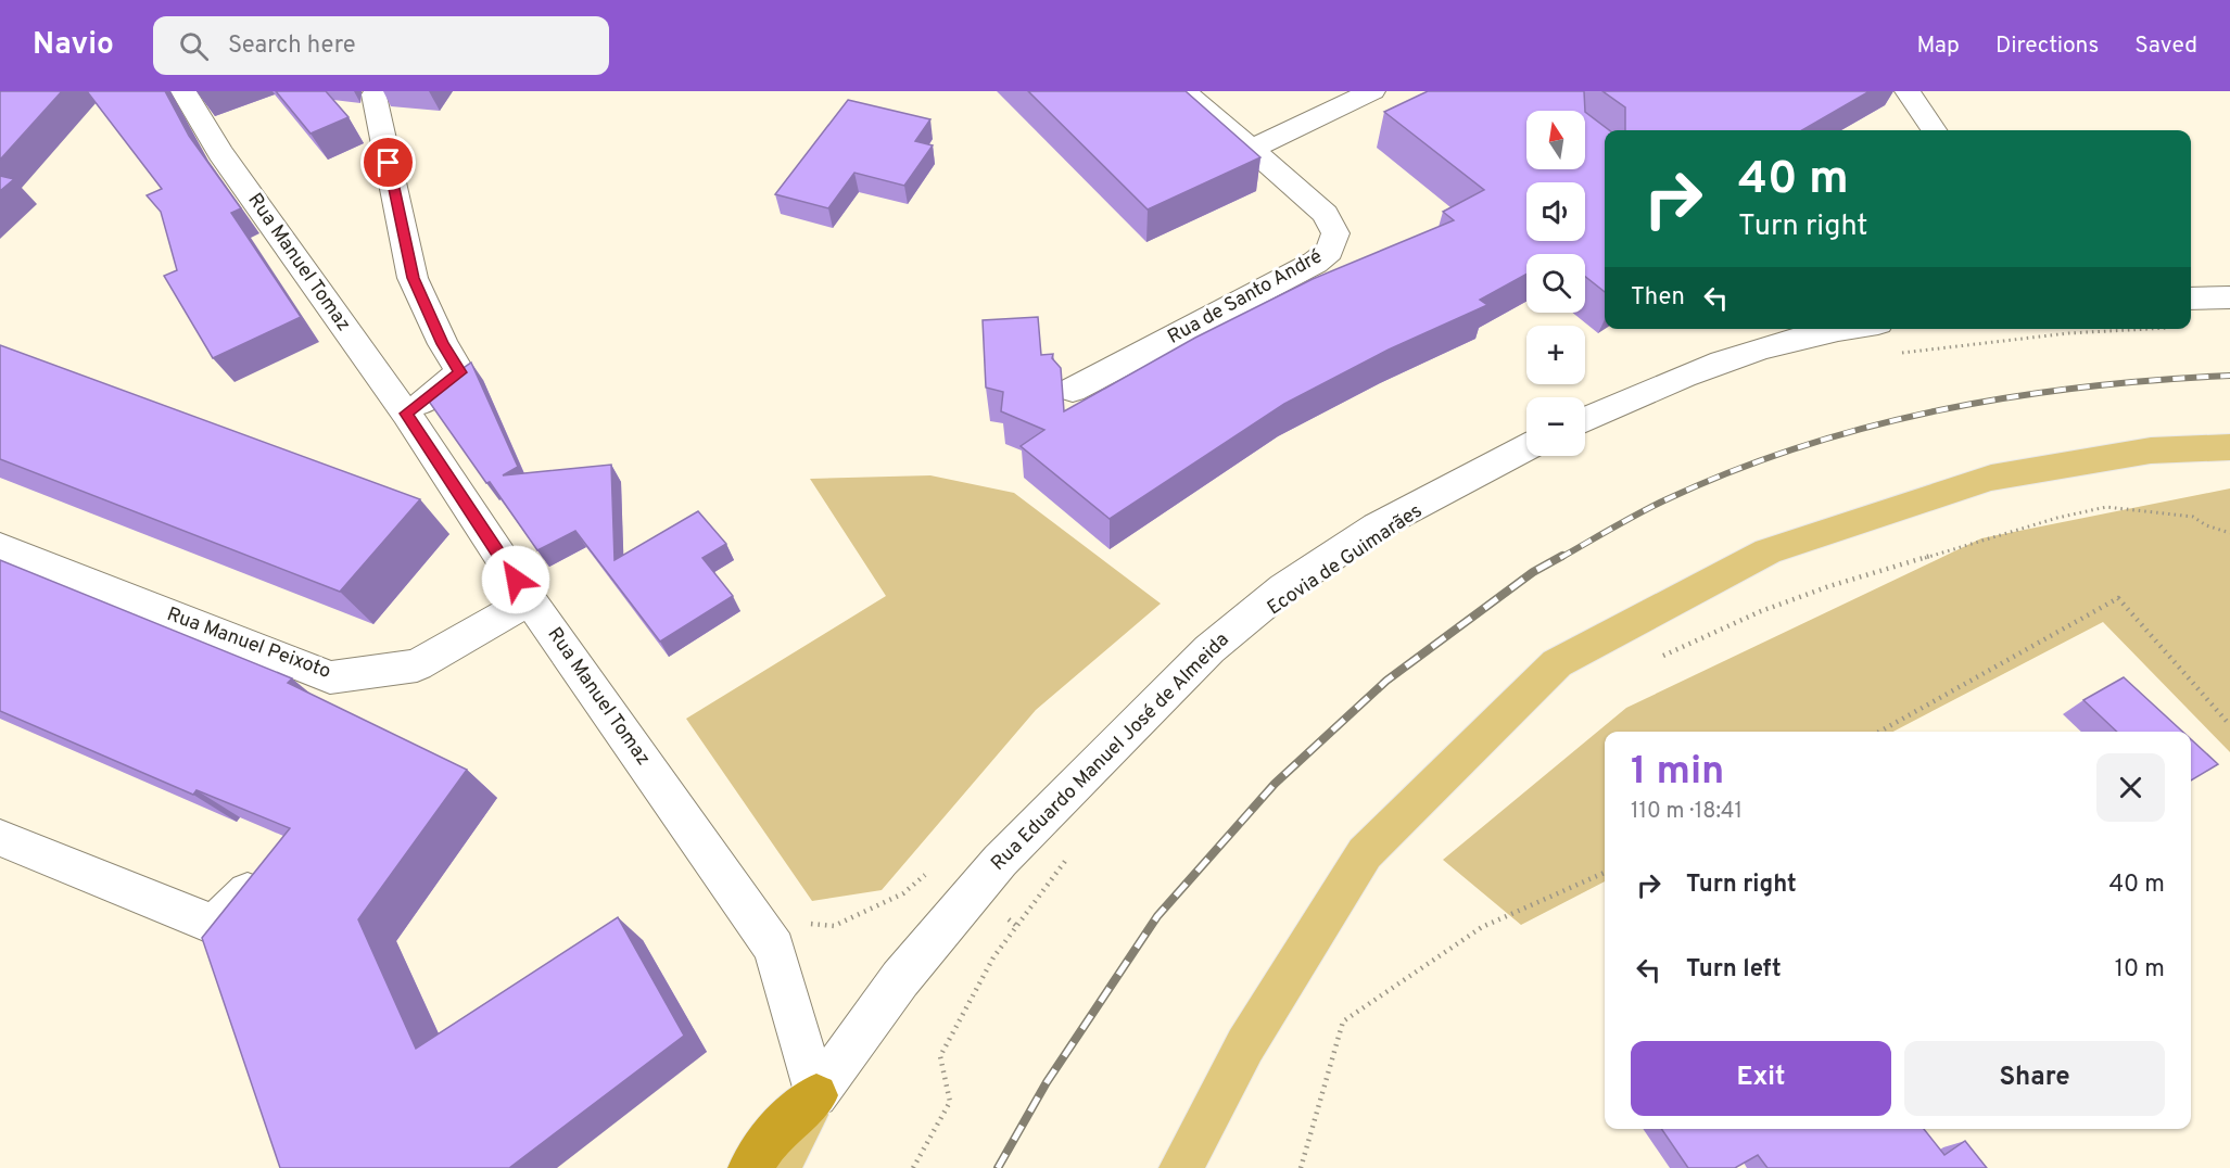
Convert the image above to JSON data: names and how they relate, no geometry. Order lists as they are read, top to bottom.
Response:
{
  "streets": {
    "street": [
      "Rua Manuel Tomaz",
      "Rua de Santo André",
      "Rua Manuel Peixoto",
      "Rua Eduardo Manuel José de Almeida"
    ]
  },
  "crossings": [
    ["Rua Manuel Tomaz", "Rua Manuel Peixoto"],
    ["Rua Manuel Tomaz", "Rua Eduardo Manuel José de Almeida"]
  ],
  "north": "top",
  "page": {
    "header": "Navio",
    "search": "Search here",
    "nav": ["Map", "Directions", "Saved"],
    "map_buttons": ["+", "−"],
    "turn": ["40 m", "Turn right"],
    "then": "Then",
    "heading": ["1 min", "110 m · 18:41"],
    "list": [
      {
        "name": "Turn right",
        "value": "40 m"
      },
      {
        "name": "Turn left",
        "value": "10 m"
      }
    ],
    "buttons": ["Exit", "Share"]
  }
}
